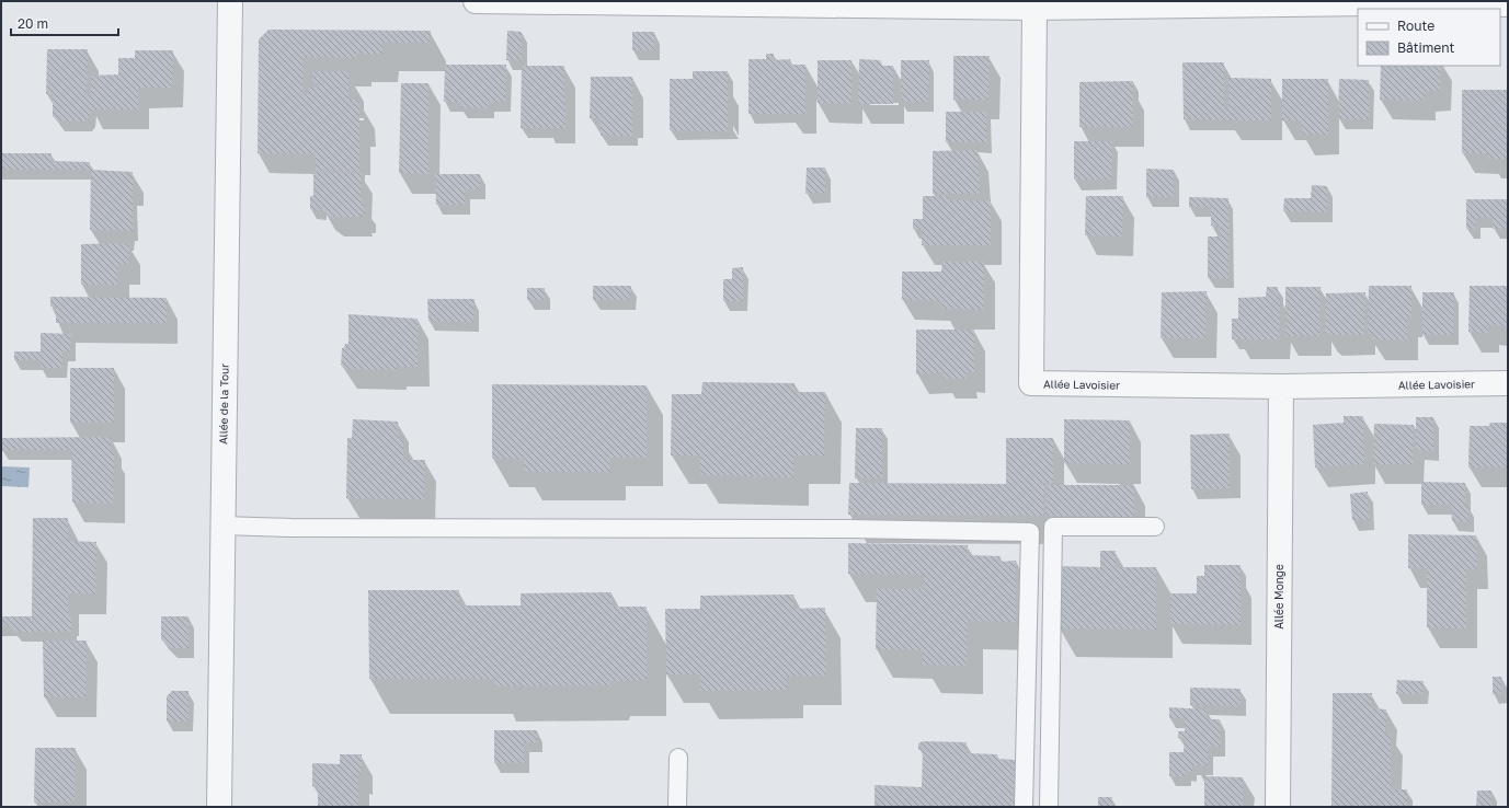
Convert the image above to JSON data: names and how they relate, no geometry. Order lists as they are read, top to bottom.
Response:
{
  "streets": {
    "street": ["Allée Lavoisier", "Allée de la Tour", "Allée Monge"]
  },
  "crossings": [
    ["Allée Lavoisier", "Allée Monge"]
  ],
  "legend": ["Route", "Bâtiment"],
  "scale_bar": "20 m"
}
